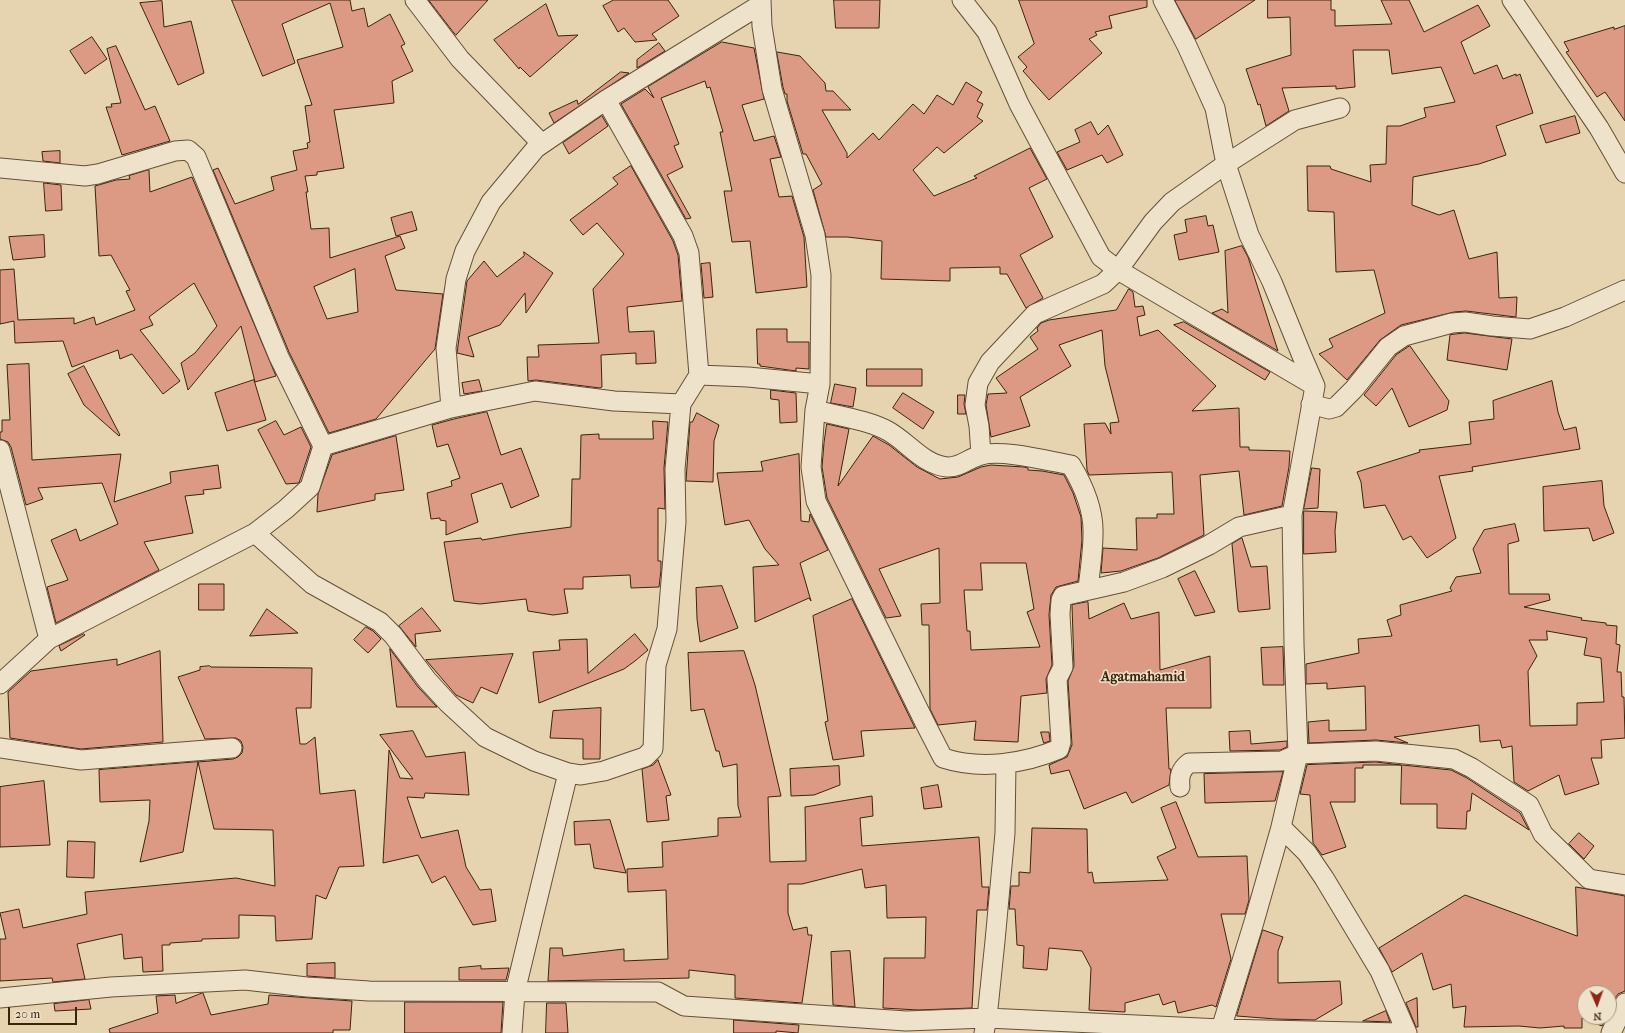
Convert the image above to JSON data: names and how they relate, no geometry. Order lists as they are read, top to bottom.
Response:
{
  "districts": ["Agatmahamid"],
  "scale_bar": "20 m",
  "north": "bottom"
}
